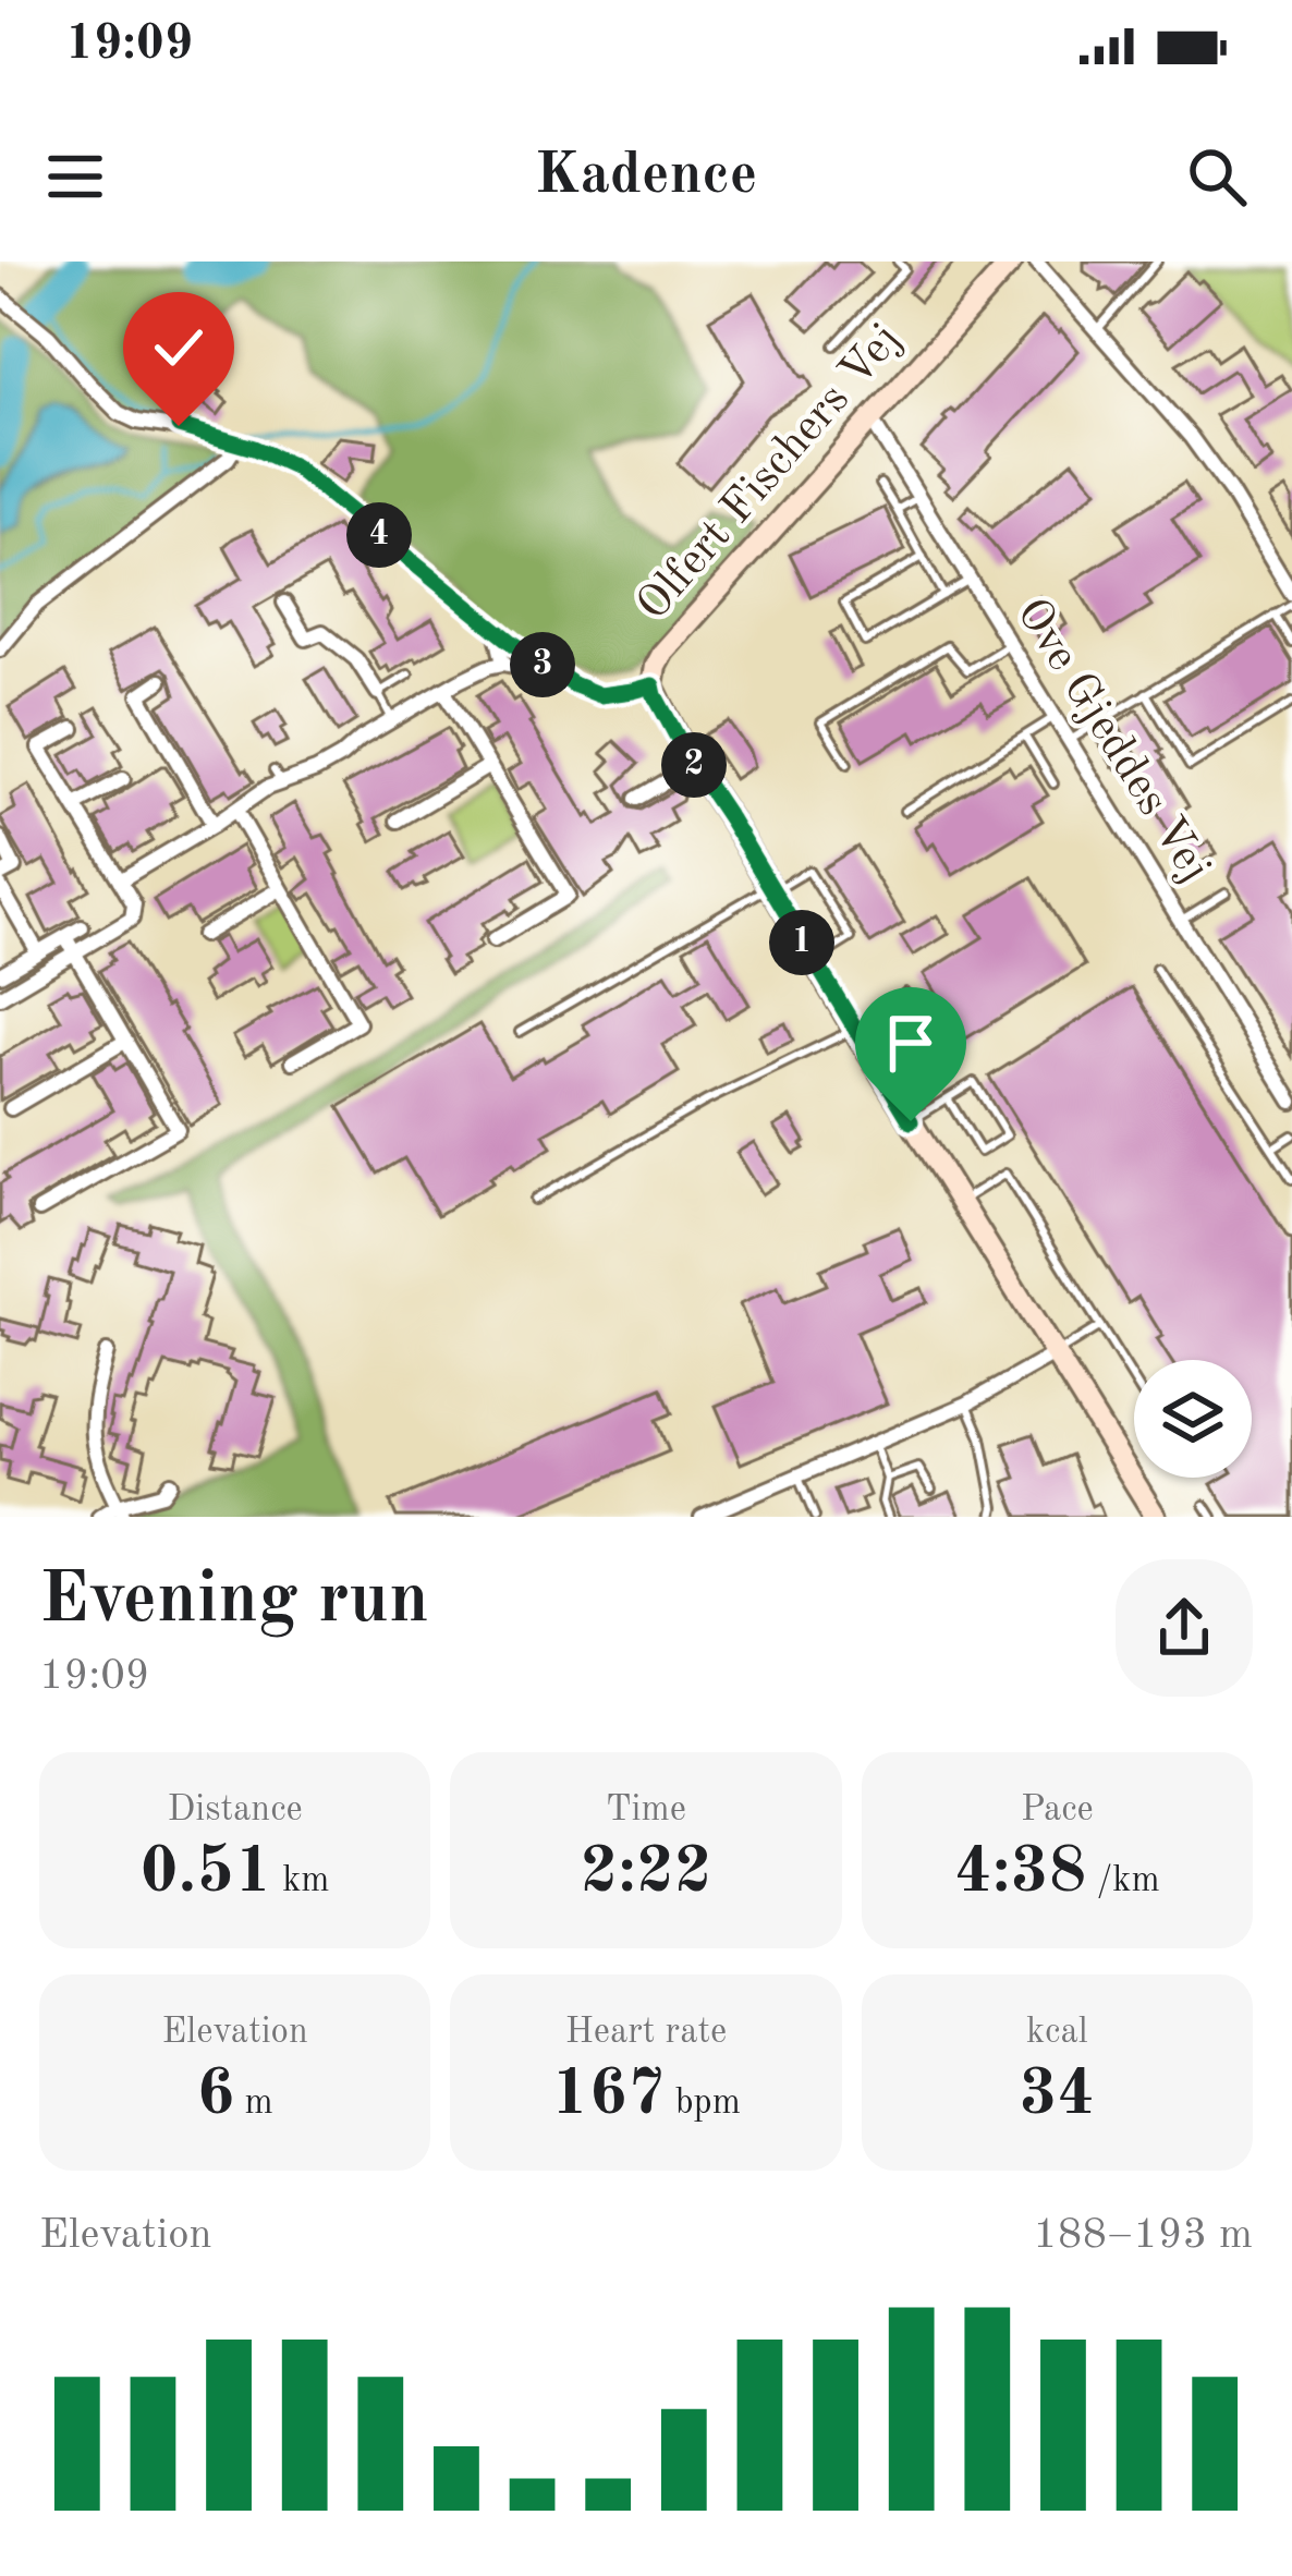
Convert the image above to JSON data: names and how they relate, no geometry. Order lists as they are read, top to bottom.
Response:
{
  "streets": {
    "street": ["Olfert Fischers Vej", "Ove Gjeddes Vej"]
  },
  "crossings": [
    ["Olfert Fischers Vej", "Ove Gjeddes Vej"]
  ],
  "page": {
    "status": "19:09",
    "header": "Kadence",
    "pins": [
      "4",
      "3",
      "2",
      "1"
    ],
    "heading": ["Evening run", "19:09"],
    "stats": [
      ["Distance", "0.51 km"],
      ["Time", "2:22"],
      ["Pace", "4:38 /km"],
      ["Elevation", "6 m"],
      ["Heart rate", "167 bpm"],
      ["kcal", "34"]
    ],
    "chart": ["Elevation", "188–193 m"]
  }
}
